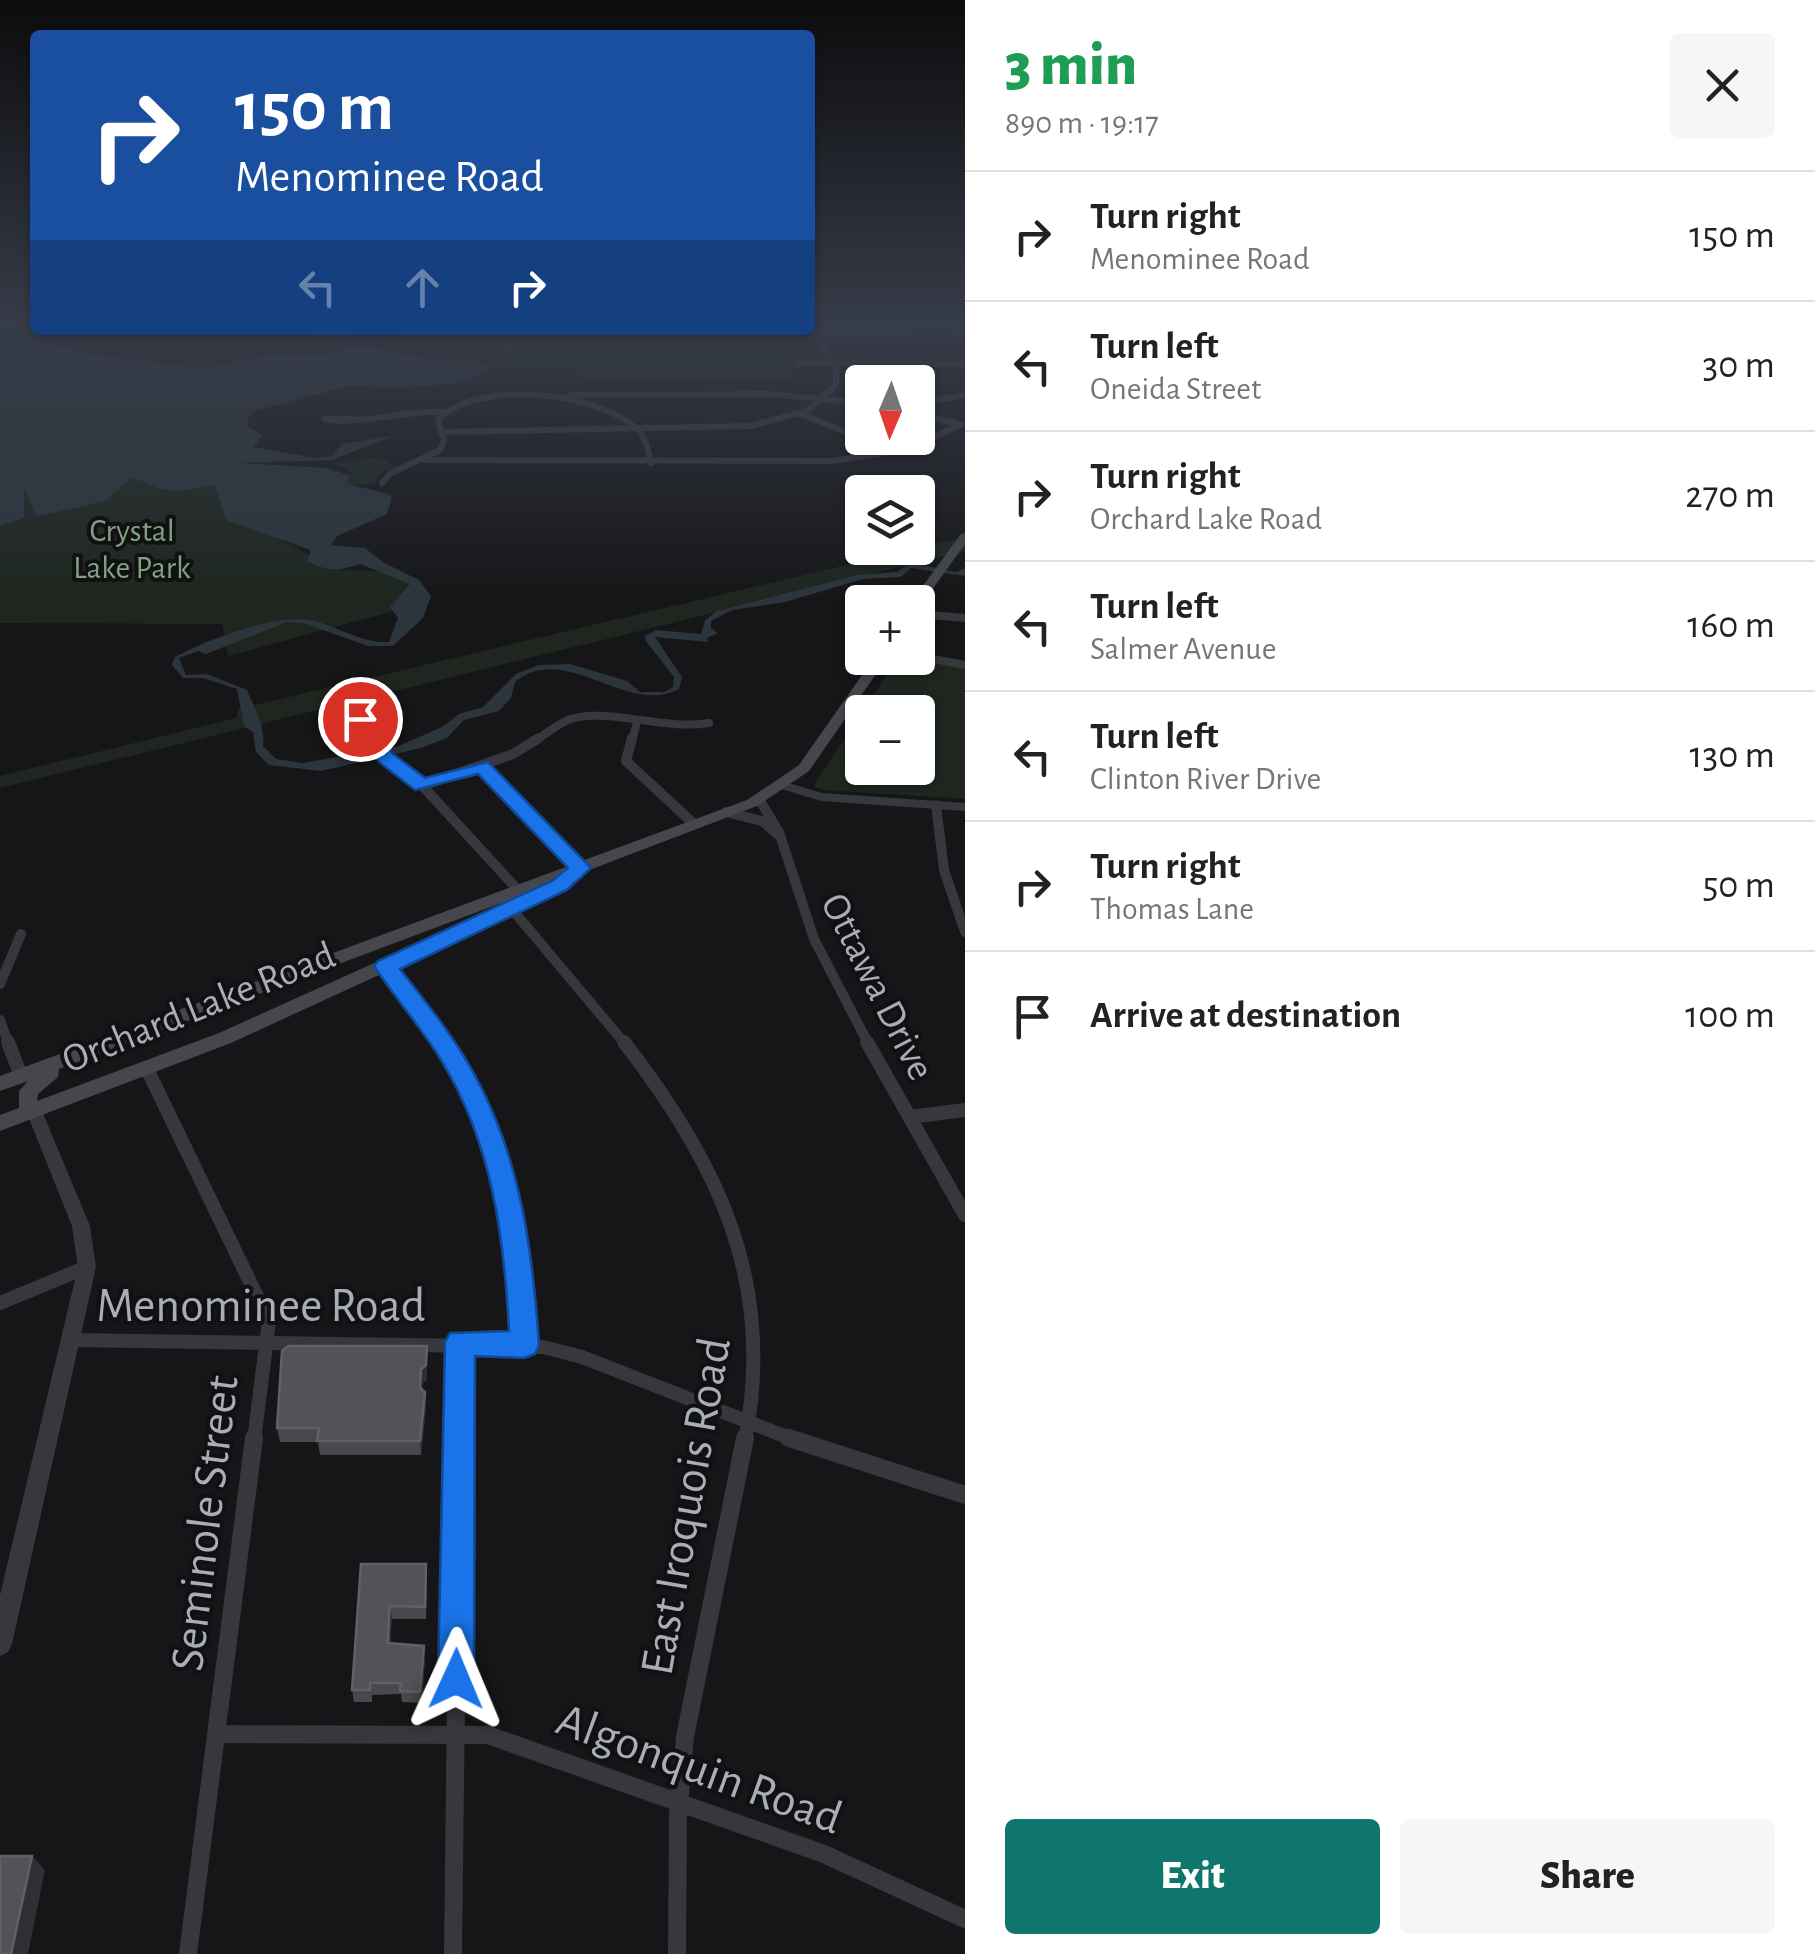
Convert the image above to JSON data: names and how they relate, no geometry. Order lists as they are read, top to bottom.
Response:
{
  "streets": {
    "main road": ["Orchard Lake Road"],
    "street": [
      "Ottawa Drive",
      "Menominee Road",
      "East Iroquois Road",
      "Seminole Street",
      "Algonquin Road"
    ]
  },
  "crossings": [
    ["Ottawa Drive", "Orchard Lake Road"],
    ["Orchard Lake Road", "East Iroquois Road"],
    ["Orchard Lake Road", "Seminole Street"],
    ["Menominee Road", "East Iroquois Road"],
    ["Menominee Road", "Seminole Street"],
    ["East Iroquois Road", "Algonquin Road"],
    ["Seminole Street", "Algonquin Road"]
  ],
  "parks": ["Crystal Lake Park"],
  "north": "bottom",
  "page": {
    "heading": ["3 min", "890 m · 19:17"],
    "turn": ["150 m", "Menominee Road"],
    "list": [
      {
        "name": "Turn right",
        "note": "Menominee Road",
        "value": "150 m"
      },
      {
        "name": "Turn left",
        "note": "Oneida Street",
        "value": "30 m"
      },
      {
        "name": "Turn right",
        "note": "Orchard Lake Road",
        "value": "270 m"
      },
      {
        "name": "Turn left",
        "note": "Salmer Avenue",
        "value": "160 m"
      },
      {
        "name": "Turn left",
        "note": "Clinton River Drive",
        "value": "130 m"
      },
      {
        "name": "Turn right",
        "note": "Thomas Lane",
        "value": "50 m"
      },
      {
        "name": "Arrive at destination",
        "value": "100 m"
      }
    ],
    "map_buttons": ["+", "−"],
    "buttons": ["Exit", "Share"]
  }
}
